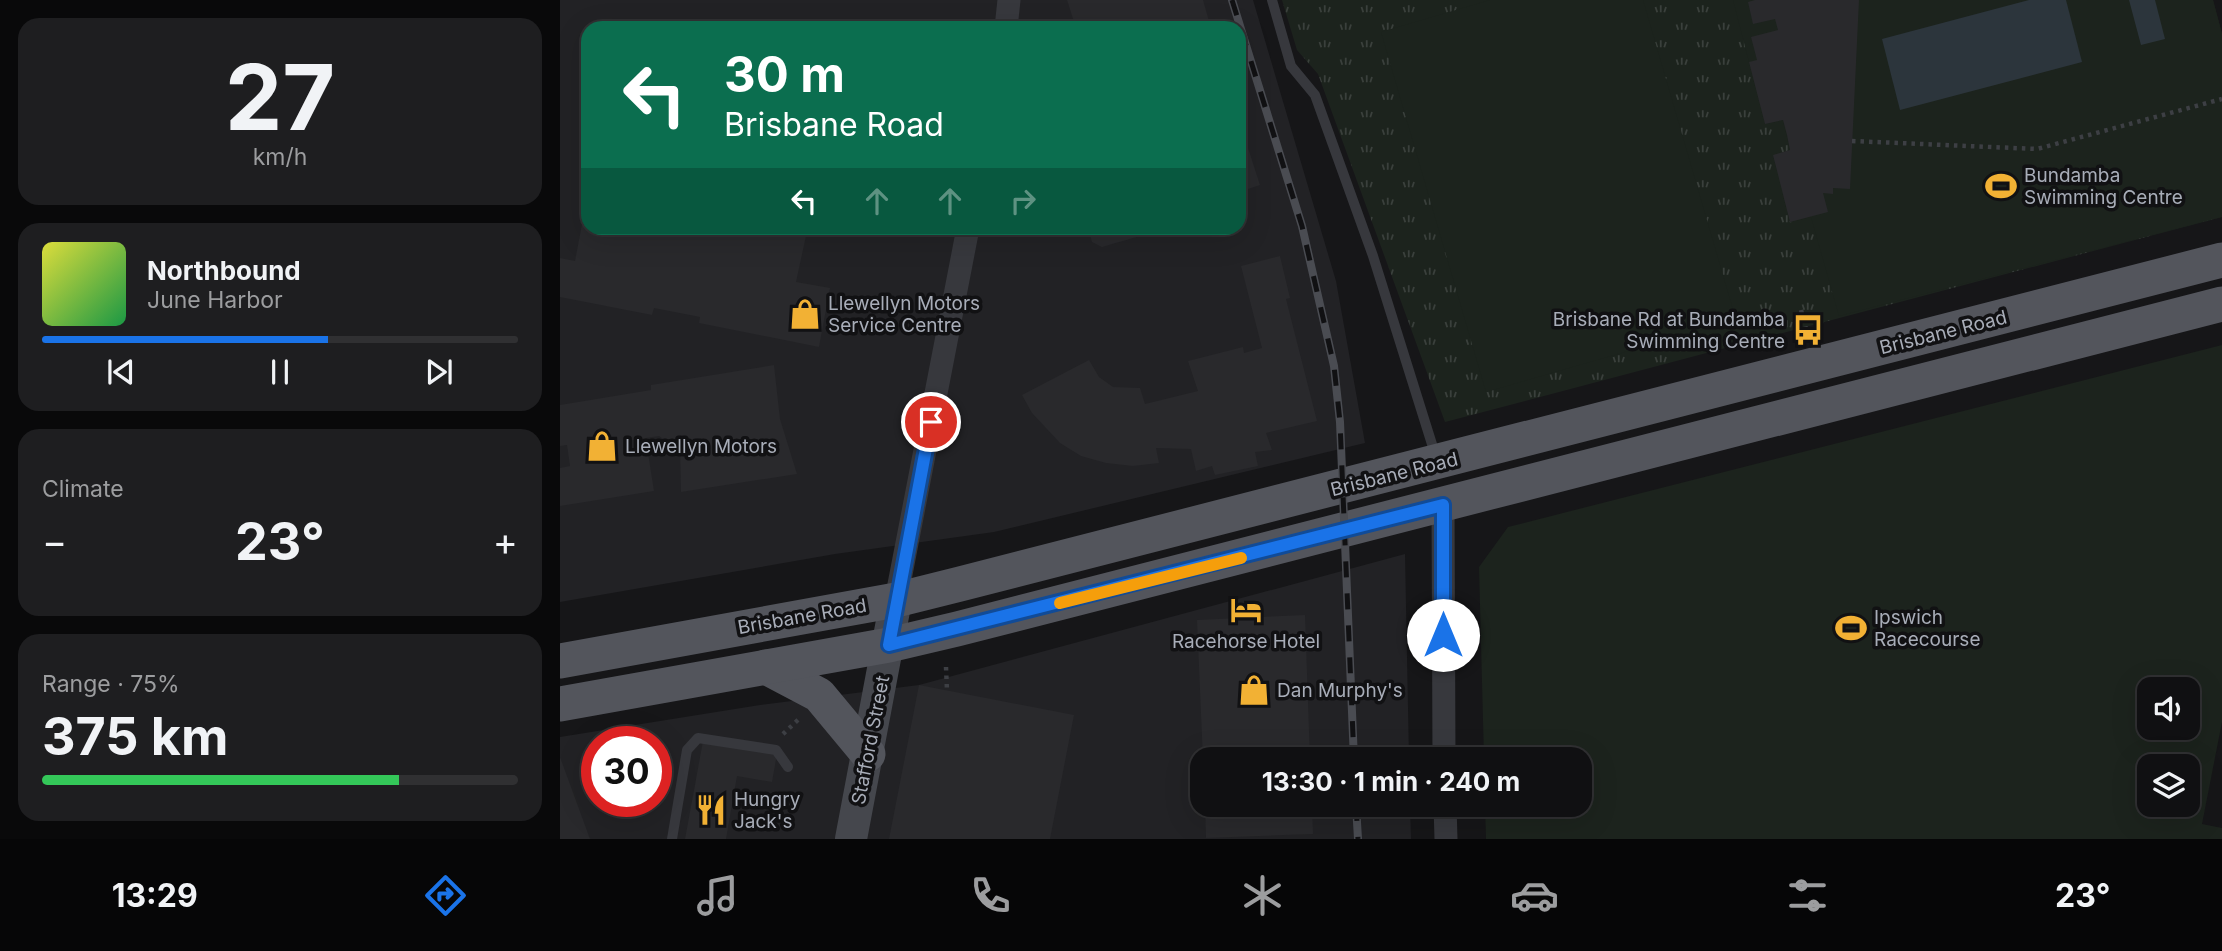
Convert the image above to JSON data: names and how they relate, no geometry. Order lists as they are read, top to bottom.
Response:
{
  "streets": {
    "main road": ["Brisbane Road", "Stafford Street"]
  },
  "crossings": [
    ["Brisbane Road", "Stafford Street"]
  ],
  "places": {
    "sports": ["Bundamba Swimming Centre", "Ipswich Racecourse"],
    "shop": ["Llewellyn Motors Service Centre", "Llewellyn Motors", "Dan Murphy's"],
    "bus stop": ["Brisbane Rd at Bundamba Swimming Centre"],
    "hotel": ["Racehorse Hotel"],
    "restaurant": ["Hungry Jack's"]
  },
  "page": {
    "tile": [
      ["27", "km/h"],
      "Climate",
      ["Range · 75%", "375 km"]
    ],
    "turn": ["30 m", "Brisbane Road"],
    "song": ["Northbound", "June Harbor"],
    "heat": ["−", "23°", "+"],
    "limit": "30",
    "trip": "13:30 · 1 min · 240 m",
    "tabs": ["13:29", "23°"]
  }
}
